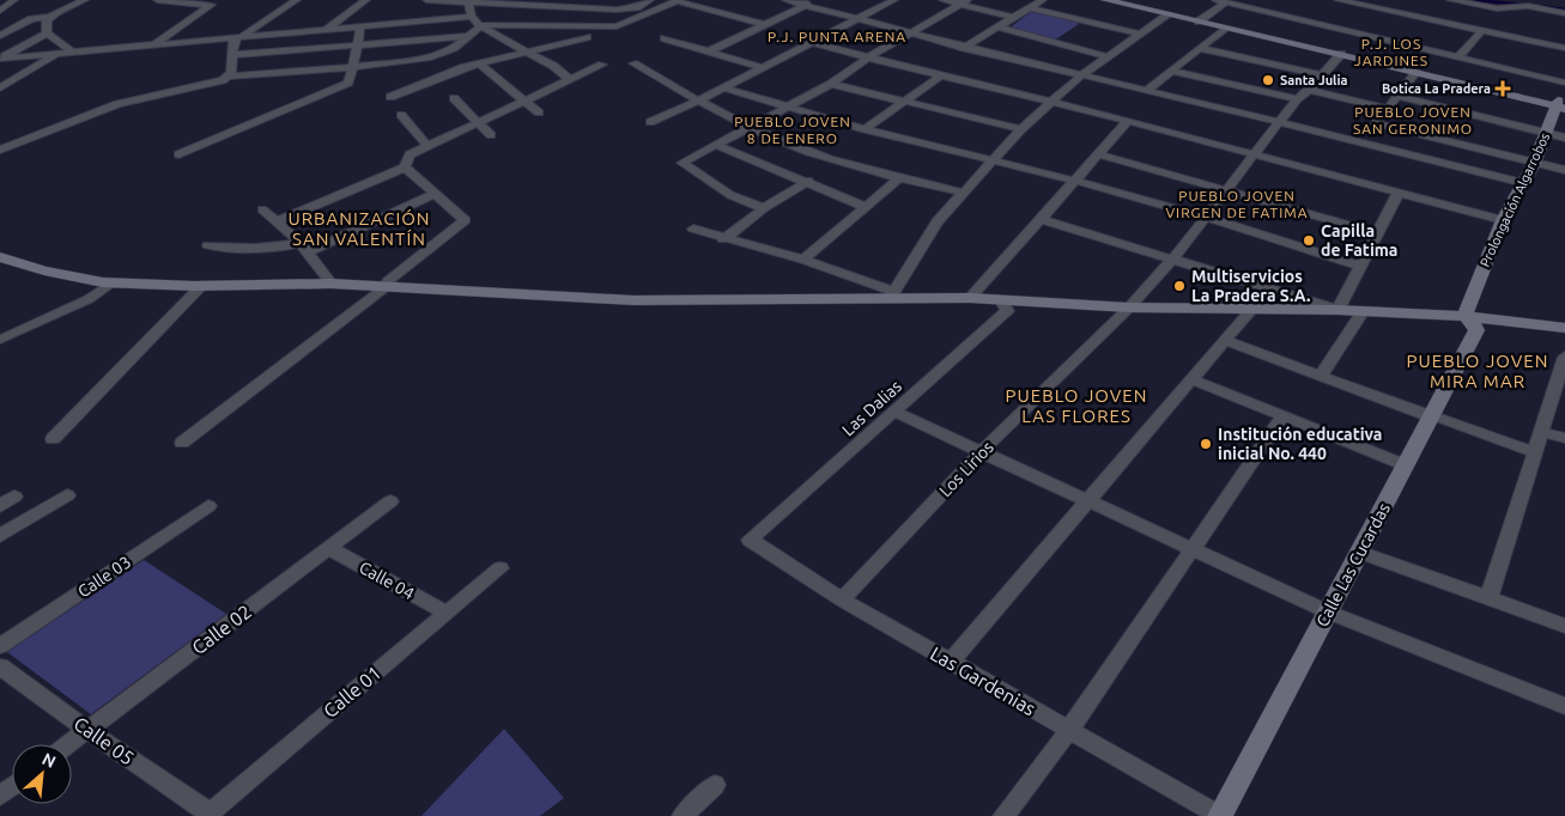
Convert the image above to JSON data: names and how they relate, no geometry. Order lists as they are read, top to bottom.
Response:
{
  "streets": {
    "street": [
      "Prolongación Algarrobos",
      "Las Dalias",
      "Los Lirios",
      "Calle Las Cucardas",
      "Calle 03",
      "Calle 04",
      "Calle 02",
      "Las Gardenias",
      "Calle 01",
      "Calle 05"
    ]
  },
  "crossings": [
    ["Prolongación Algarrobos", "Calle Las Cucardas"],
    ["Las Dalias", "Las Gardenias"],
    ["Los Lirios", "Las Gardenias"],
    ["Calle Las Cucardas", "Las Gardenias"],
    ["Calle 04", "Calle 02"],
    ["Calle 04", "Calle 01"],
    ["Calle 02", "Calle 05"],
    ["Calle 01", "Calle 05"]
  ],
  "districts": [
    "P.J. PUNTA ARENA",
    "P.J. LOS JARDINES",
    "PUEBLO JOVEN SAN GERONIMO",
    "PUEBLO JOVEN 8 DE ENERO",
    "PUEBLO JOVEN VIRGEN DE FATIMA",
    "URBANIZACIÓN SAN VALENTÍN",
    "PUEBLO JOVEN MIRA MAR",
    "PUEBLO JOVEN LAS FLORES"
  ],
  "places": {
    "other": [
      "Santa Julia",
      "Capilla de Fatima",
      "Multiservicios La Pradera S.A.",
      "Institución educativa inicial No. 440"
    ],
    "health": ["Botica La Pradera"]
  },
  "north": "top right"
}
